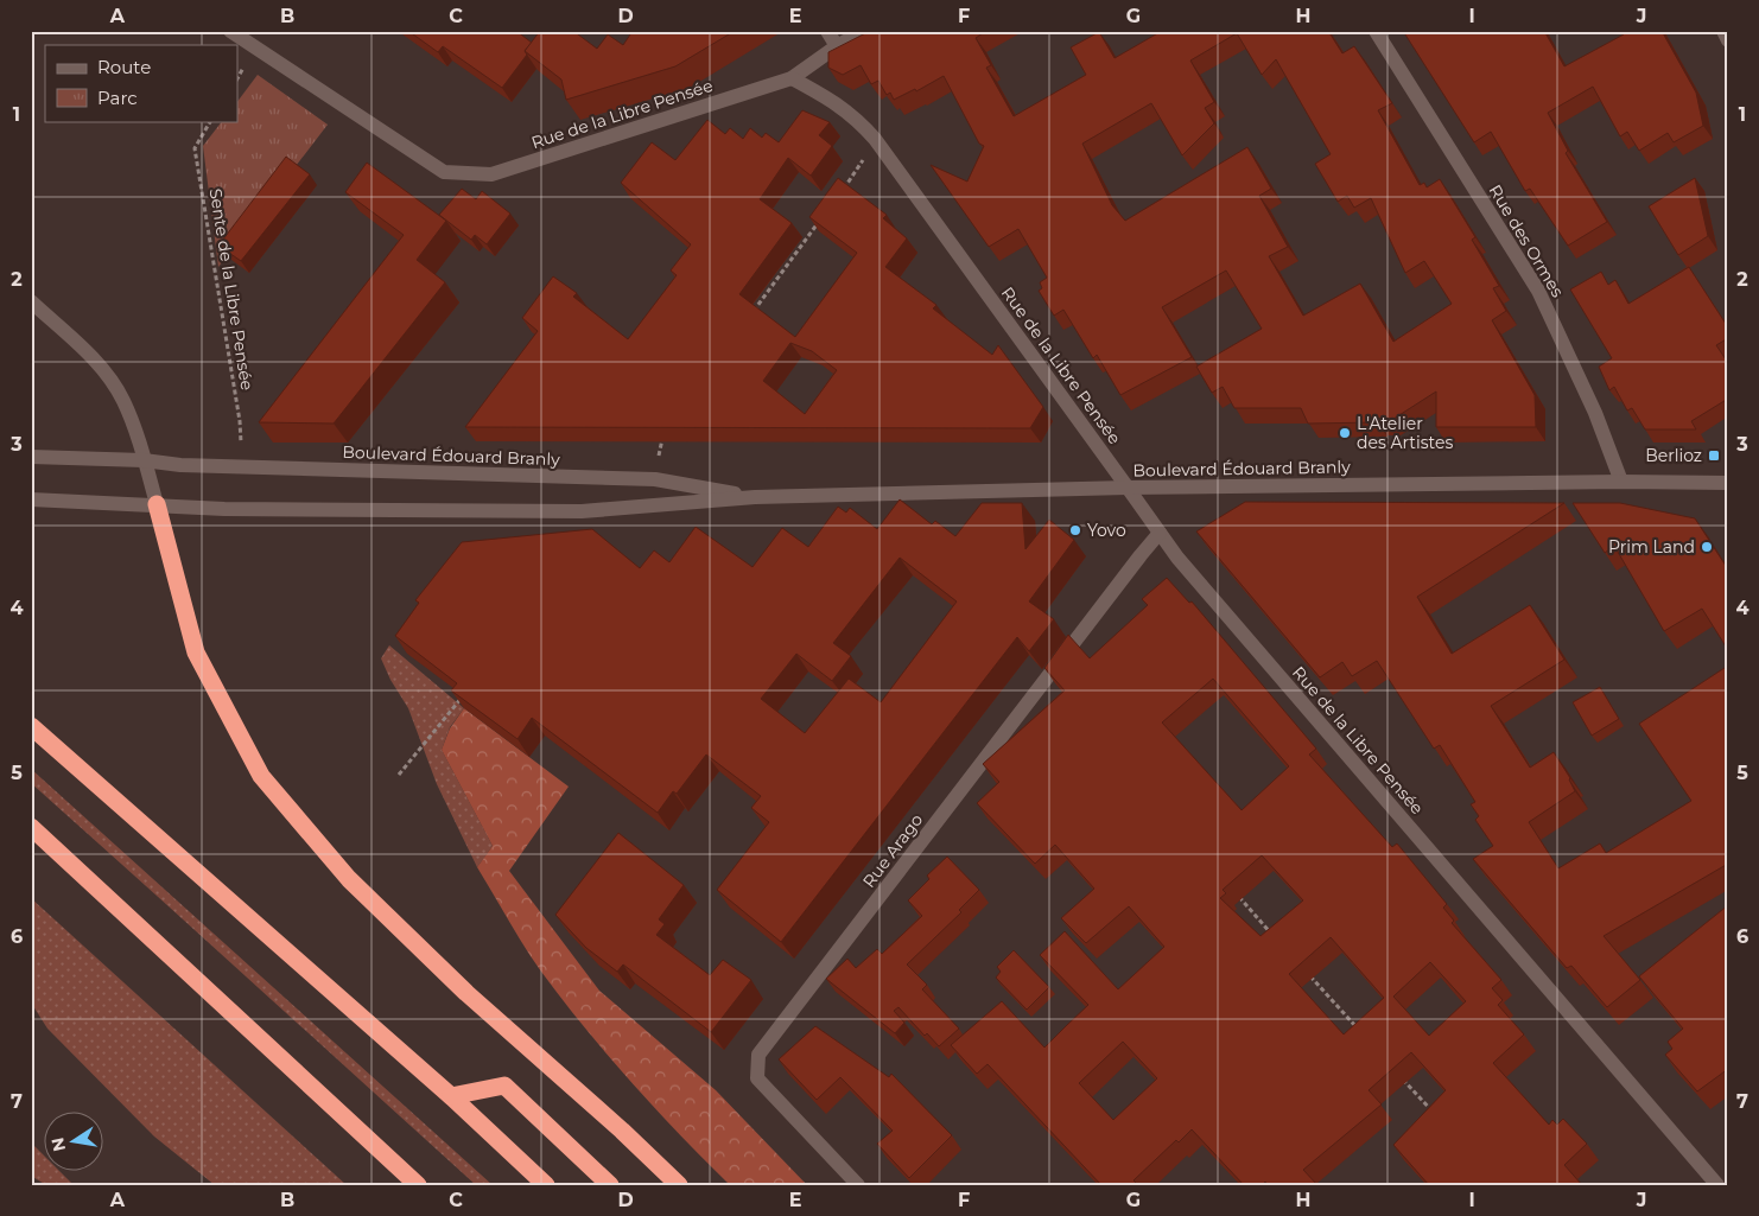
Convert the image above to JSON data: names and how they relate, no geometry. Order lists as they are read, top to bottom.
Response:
{
  "streets": {
    "street": [
      "Rue de la Libre Pensée",
      "Rue des Ormes",
      "Boulevard Édouard Branly",
      "Rue Arago"
    ],
    "path": ["Sente de la Libre Pensée"]
  },
  "crossings": [
    ["Rue de la Libre Pensée", "Boulevard Édouard Branly"],
    ["Rue de la Libre Pensée", "Rue Arago"],
    ["Rue des Ormes", "Boulevard Édouard Branly"],
    ["Sente de la Libre Pensée", "Boulevard Édouard Branly"]
  ],
  "places": {
    "other": ["L'Atelier des Artistes", "Yovo", "Prim Land"],
    "transit": ["Berlioz"]
  },
  "legend": ["Route", "Parc"],
  "north": "left",
  "grid": {
    "columns": [
      "A",
      "B",
      "C",
      "D",
      "E",
      "F",
      "G",
      "H",
      "I",
      "J"
    ],
    "rows": [
      "1",
      "2",
      "3",
      "4",
      "5",
      "6",
      "7"
    ]
  }
}
